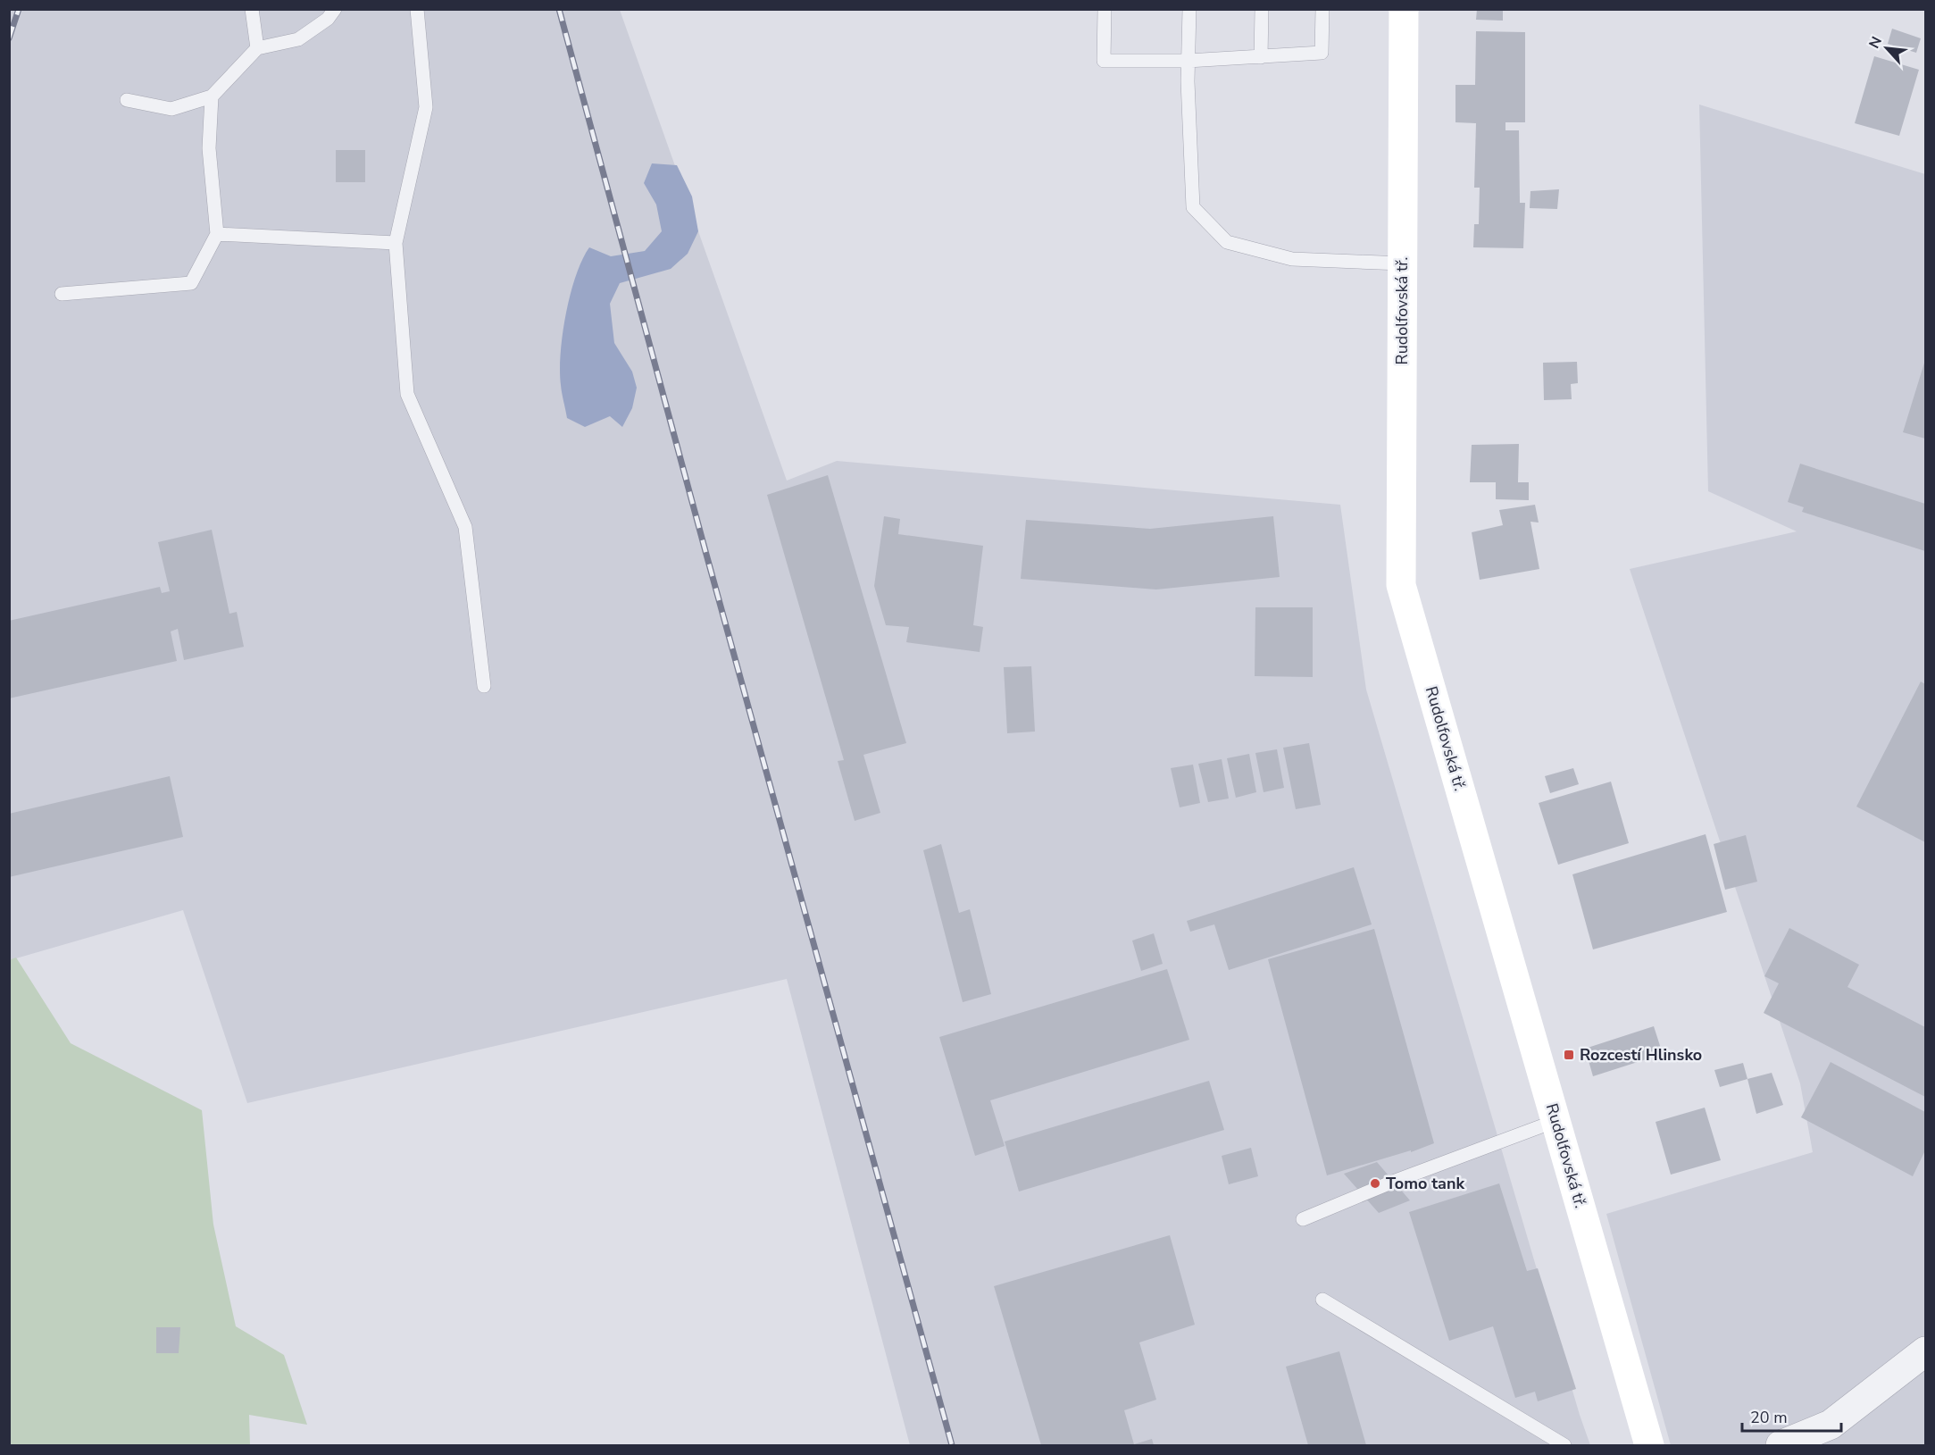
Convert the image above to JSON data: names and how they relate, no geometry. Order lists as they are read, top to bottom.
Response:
{
  "streets": {
    "main road": ["Rudolfovská tř."]
  },
  "places": {
    "transit": ["Rozcestí Hlinsko"],
    "other": ["Tomo tank"]
  },
  "scale_bar": "20 m",
  "north": "top left"
}
